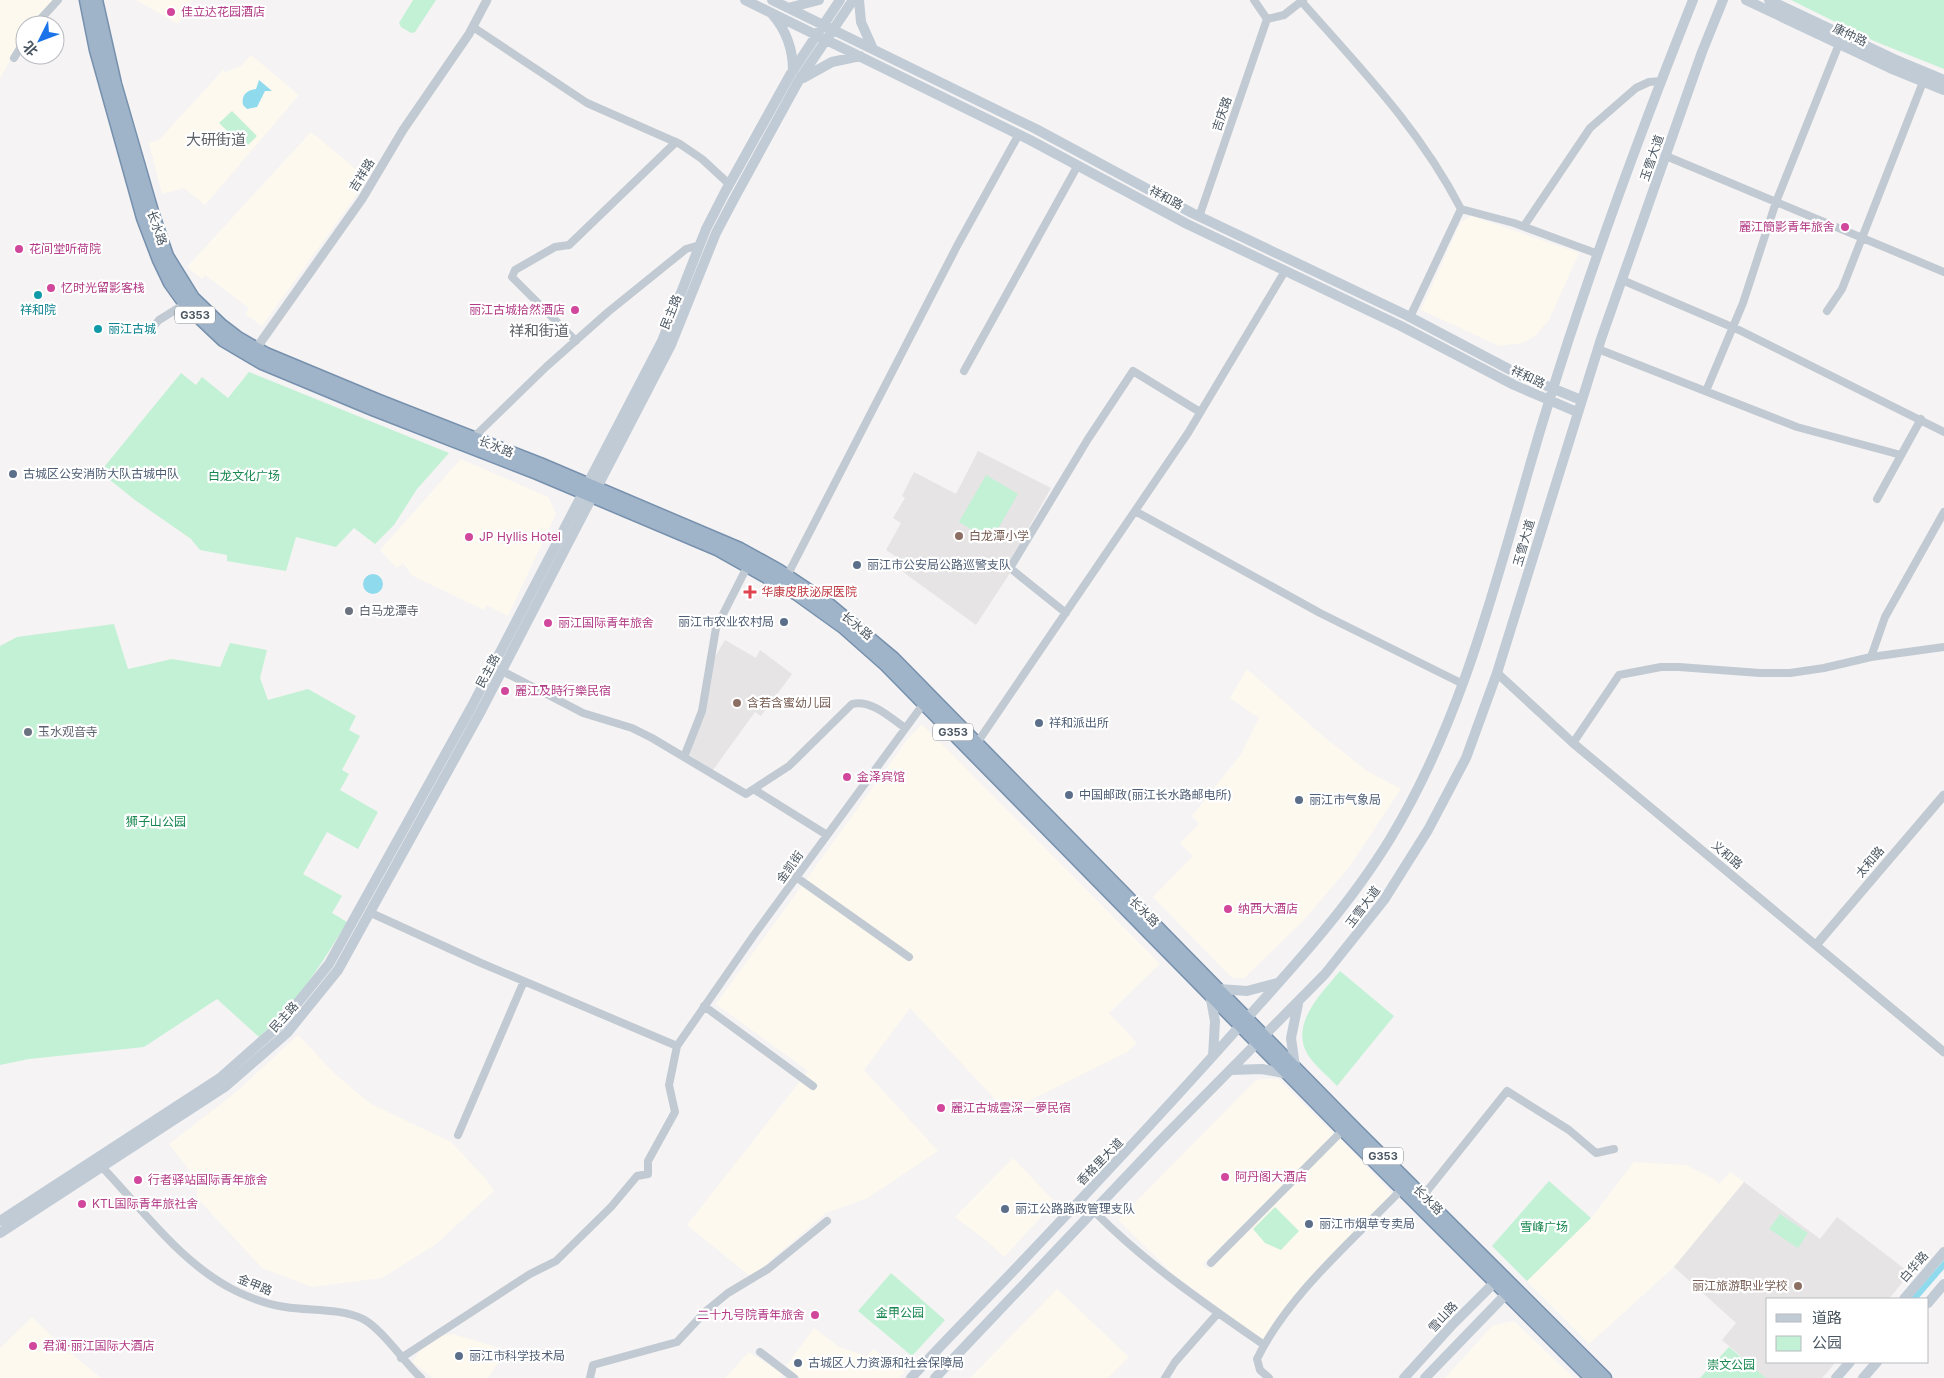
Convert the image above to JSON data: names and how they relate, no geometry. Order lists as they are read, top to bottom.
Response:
{
  "streets": {
    "highway": ["长水路", "G353"],
    "main road": [
      "康仲路",
      "玉雪大道",
      "祥和路",
      "民主路",
      "香格里大道",
      "白华路",
      "雪山路"
    ],
    "street": [
      "吉庆路",
      "吉祥路",
      "义和路",
      "太和路",
      "金凯街",
      "金甲路"
    ]
  },
  "crossings": [
    ["吉庆路", "祥和路"],
    ["玉雪大道", "祥和路"],
    ["玉雪大道", "长水路"],
    ["玉雪大道", "义和路"],
    ["玉雪大道", "香格里大道"],
    ["吉祥路", "长水路"],
    ["祥和路", "民主路"],
    ["长水路", "民主路"],
    ["长水路", "金凯街"],
    ["长水路", "香格里大道"],
    ["长水路", "雪山路"],
    ["民主路", "金甲路"],
    ["义和路", "太和路"]
  ],
  "districts": ["大研街道", "祥和街道"],
  "parks": [
    "白龙文化广场",
    "狮子山公园",
    "雪峰广场",
    "金甲公园",
    "崇文公园"
  ],
  "places": {
    "other": [
      "佳立达花园酒店",
      "麗江簡影青年旅舍",
      "花间堂听荷院",
      "忆时光留影客栈",
      "祥和院",
      "丽江古城拾然酒店",
      "丽江古城",
      "古城区公安消防大队古城中队",
      "白龙潭小学",
      "JP Hyllis Hotel",
      "丽江市公安局公路巡警支队",
      "白马龙潭寺",
      "丽江市农业农村局",
      "丽江国际青年旅舍",
      "麗江及時行樂民宿",
      "含若含蜜幼儿园",
      "祥和派出所",
      "玉水观音寺",
      "金泽宾馆",
      "中国邮政(丽江长水路邮电所)",
      "丽江市气象局",
      "纳西大酒店",
      "麗江古城雲深一夢民宿",
      "阿丹阁大酒店",
      "行者驿站国际青年旅舍",
      "KTL国际青年旅社舍",
      "丽江公路路政管理支队",
      "丽江市烟草专卖局",
      "丽江旅游职业学校",
      "二十九号院青年旅舍",
      "君澜·丽江国际大酒店",
      "丽江市科学技术局",
      "古城区人力资源和社会保障局"
    ],
    "health": ["华康皮肤泌尿医院"]
  },
  "legend": ["道路", "公园"],
  "north": "bottom left"
}
